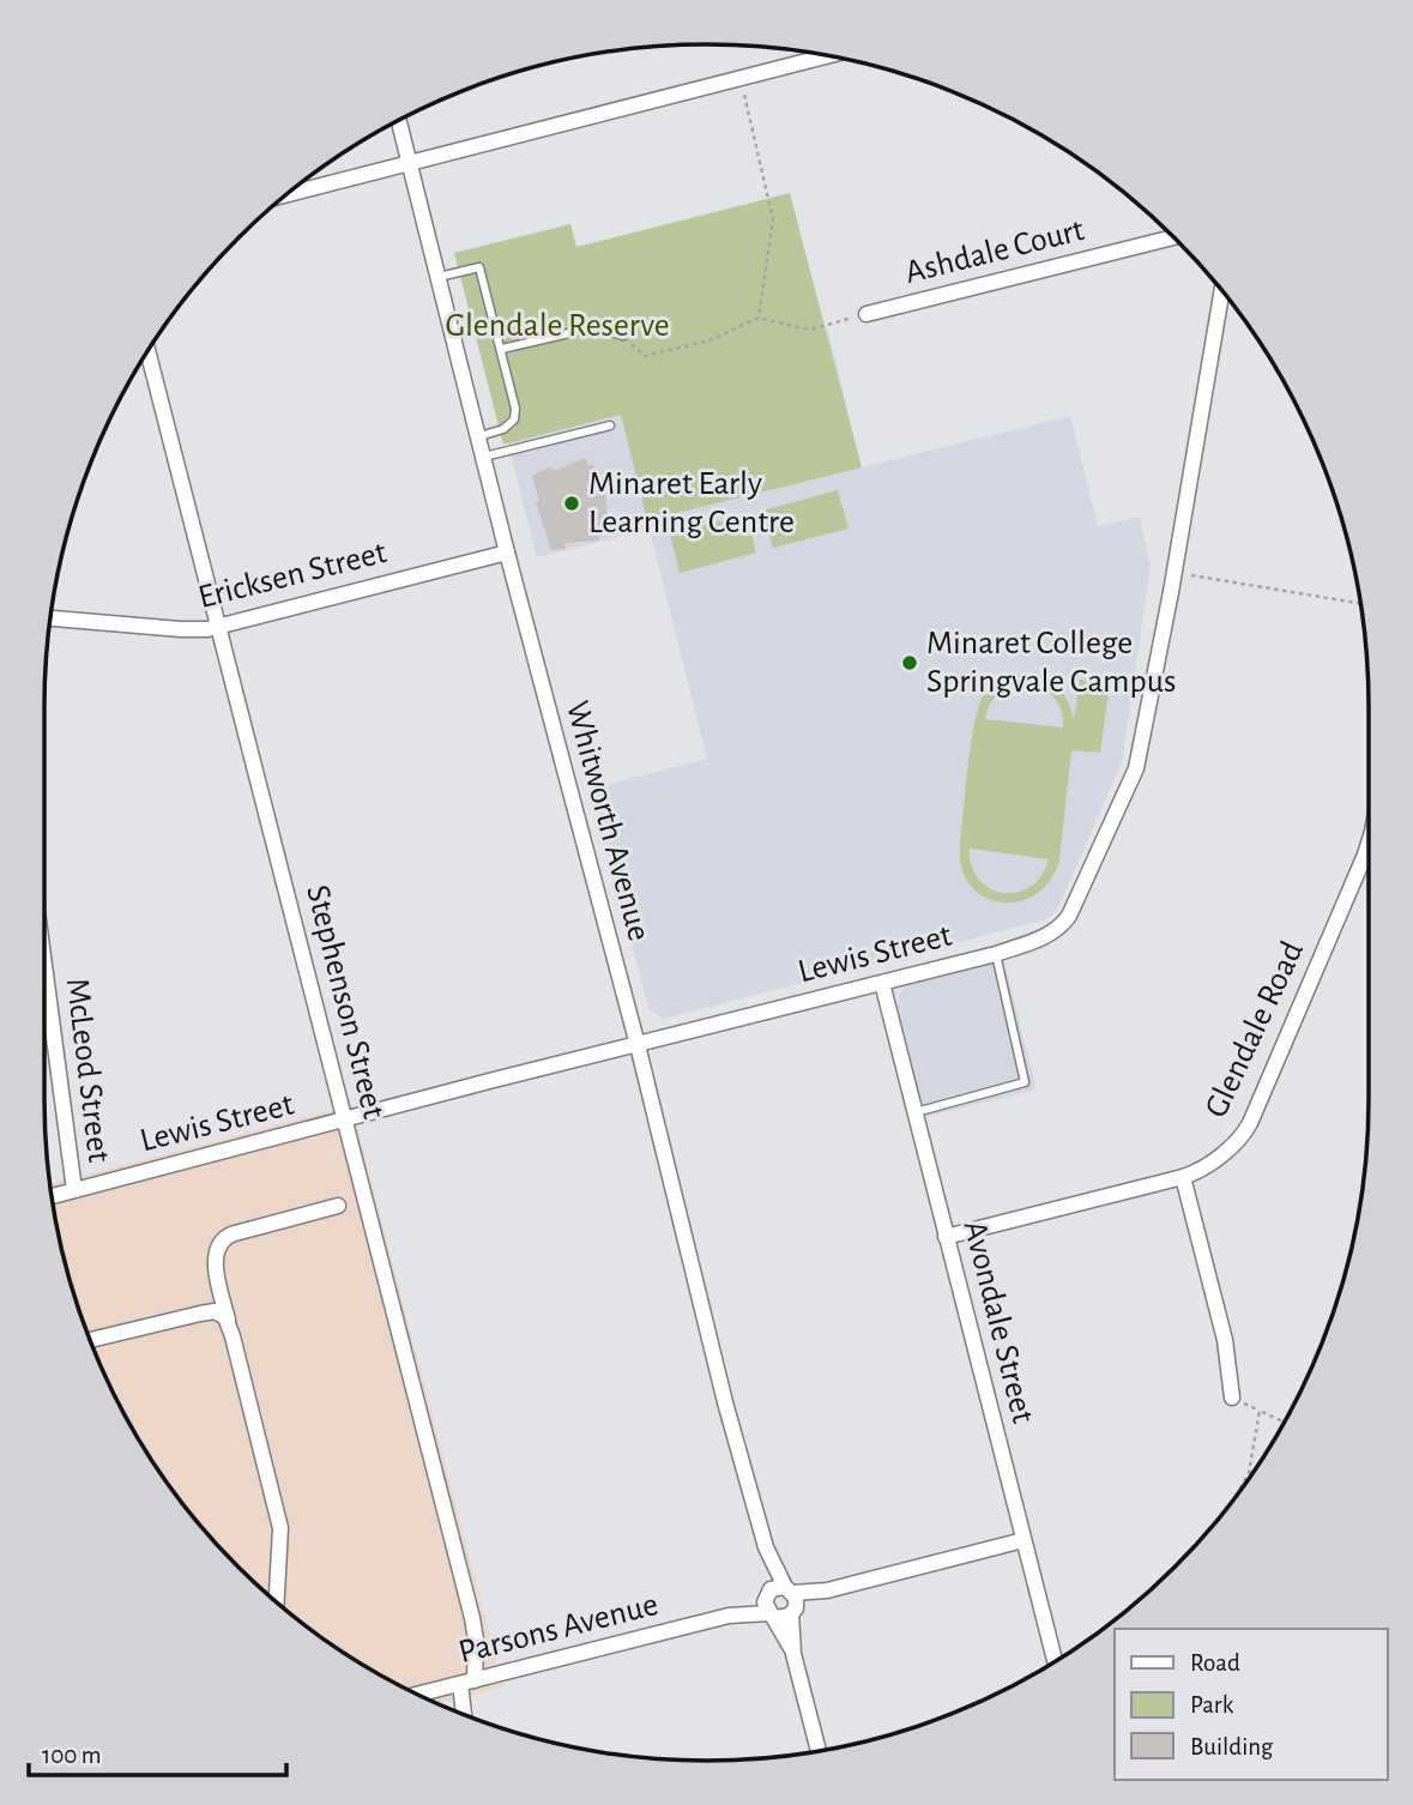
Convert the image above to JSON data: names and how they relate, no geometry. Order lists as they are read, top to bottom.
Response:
{
  "streets": {
    "street": [
      "Ashdale Court",
      "Ericksen Street",
      "Whitworth Avenue",
      "Lewis Street",
      "Stephenson Street",
      "Glendale Road",
      "McLeod Street",
      "Avondale Street",
      "Parsons Avenue"
    ]
  },
  "crossings": [
    ["Ericksen Street", "Whitworth Avenue"],
    ["Ericksen Street", "Stephenson Street"],
    ["Whitworth Avenue", "Lewis Street"],
    ["Whitworth Avenue", "Parsons Avenue"],
    ["Lewis Street", "Stephenson Street"],
    ["Lewis Street", "McLeod Street"],
    ["Lewis Street", "Avondale Street"],
    ["Stephenson Street", "Parsons Avenue"],
    ["Glendale Road", "Avondale Street"]
  ],
  "parks": ["Glendale Reserve"],
  "places": ["Minaret Early Learning Centre", "Minaret College Springvale Campus"],
  "legend": ["Road", "Park", "Building"],
  "scale_bar": "100 m"
}
